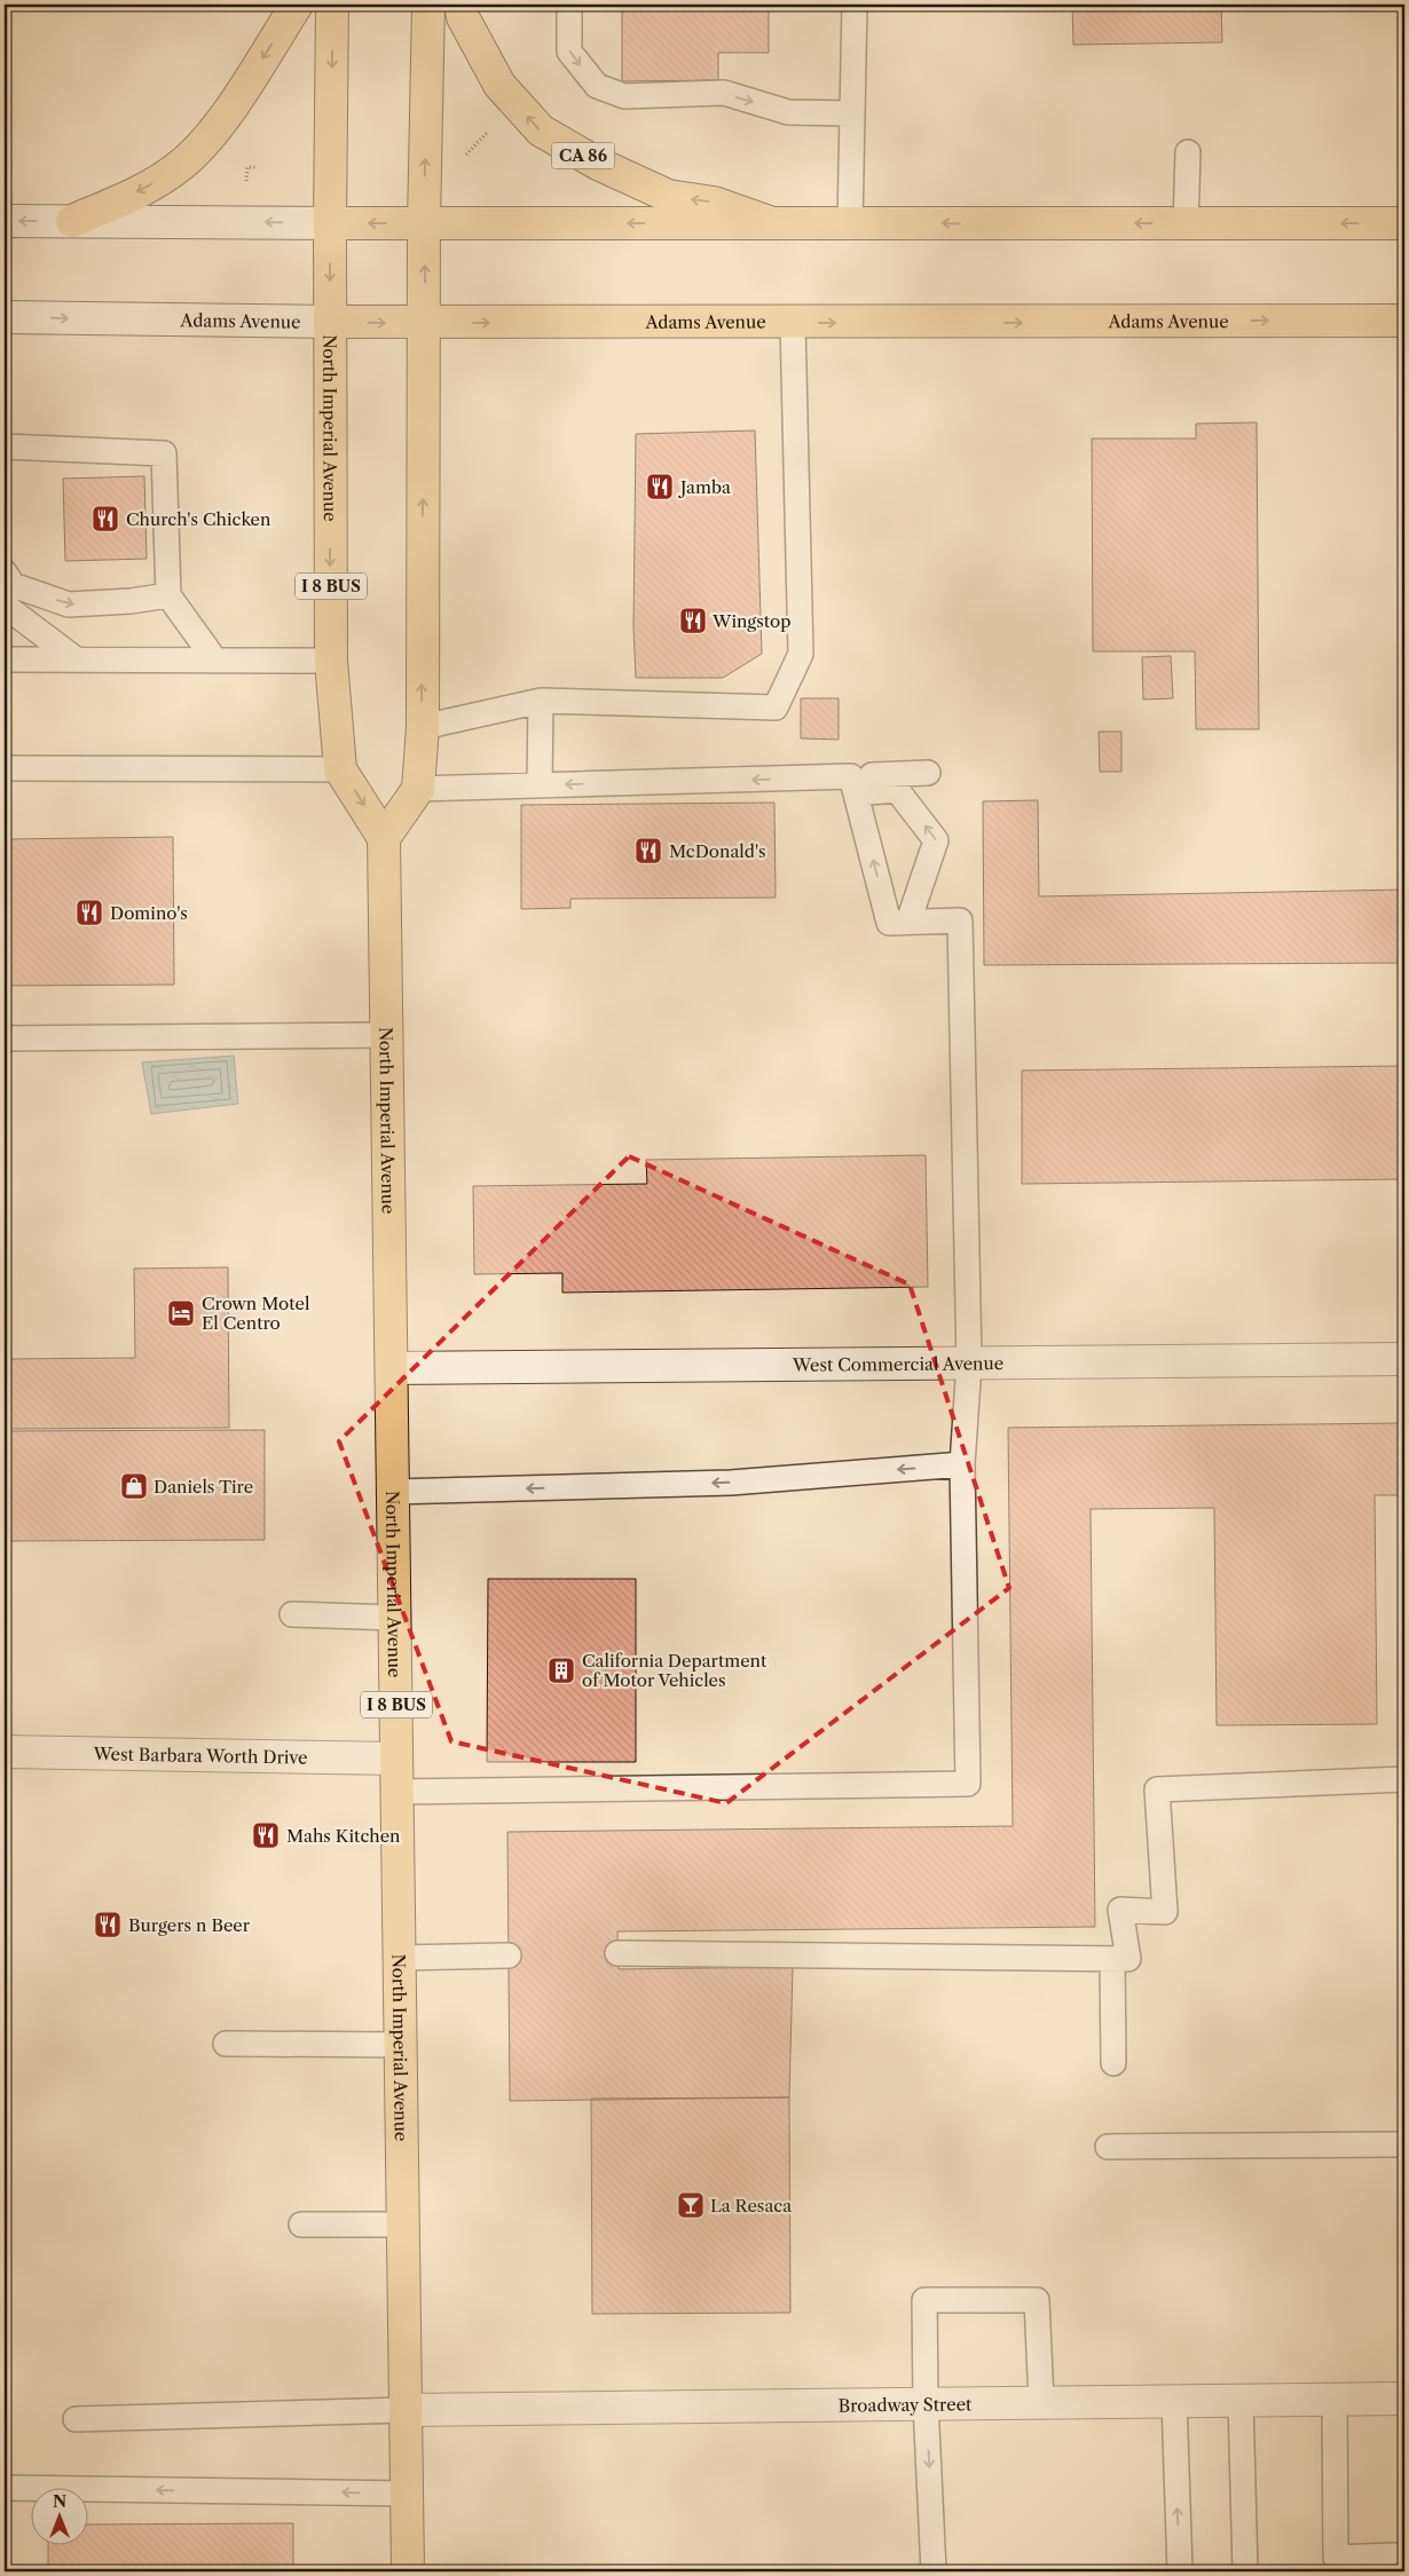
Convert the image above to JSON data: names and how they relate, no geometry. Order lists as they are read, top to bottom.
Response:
{
  "streets": {
    "main road": [
      "CA 86",
      "Adams Avenue",
      "North Imperial Avenue",
      "I 8 BUS"
    ],
    "street": ["West Commercial Avenue", "West Barbara Worth Drive", "Broadway Street"]
  },
  "crossings": [
    ["Adams Avenue", "North Imperial Avenue"],
    ["North Imperial Avenue", "West Commercial Avenue"],
    ["North Imperial Avenue", "West Barbara Worth Drive"],
    ["North Imperial Avenue", "Broadway Street"]
  ],
  "one_way": ["Adams Avenue"],
  "places": {
    "restaurant": [
      "Jamba",
      "Church's Chicken",
      "Wingstop",
      "McDonald's",
      "Domino's",
      "Mahs Kitchen",
      "Burgers n Beer"
    ],
    "hotel": ["Crown Motel El Centro"],
    "shop": ["Daniels Tire"],
    "building": ["California Department of Motor Vehicles"],
    "bar": ["La Resaca"]
  },
  "north": "top"
}
